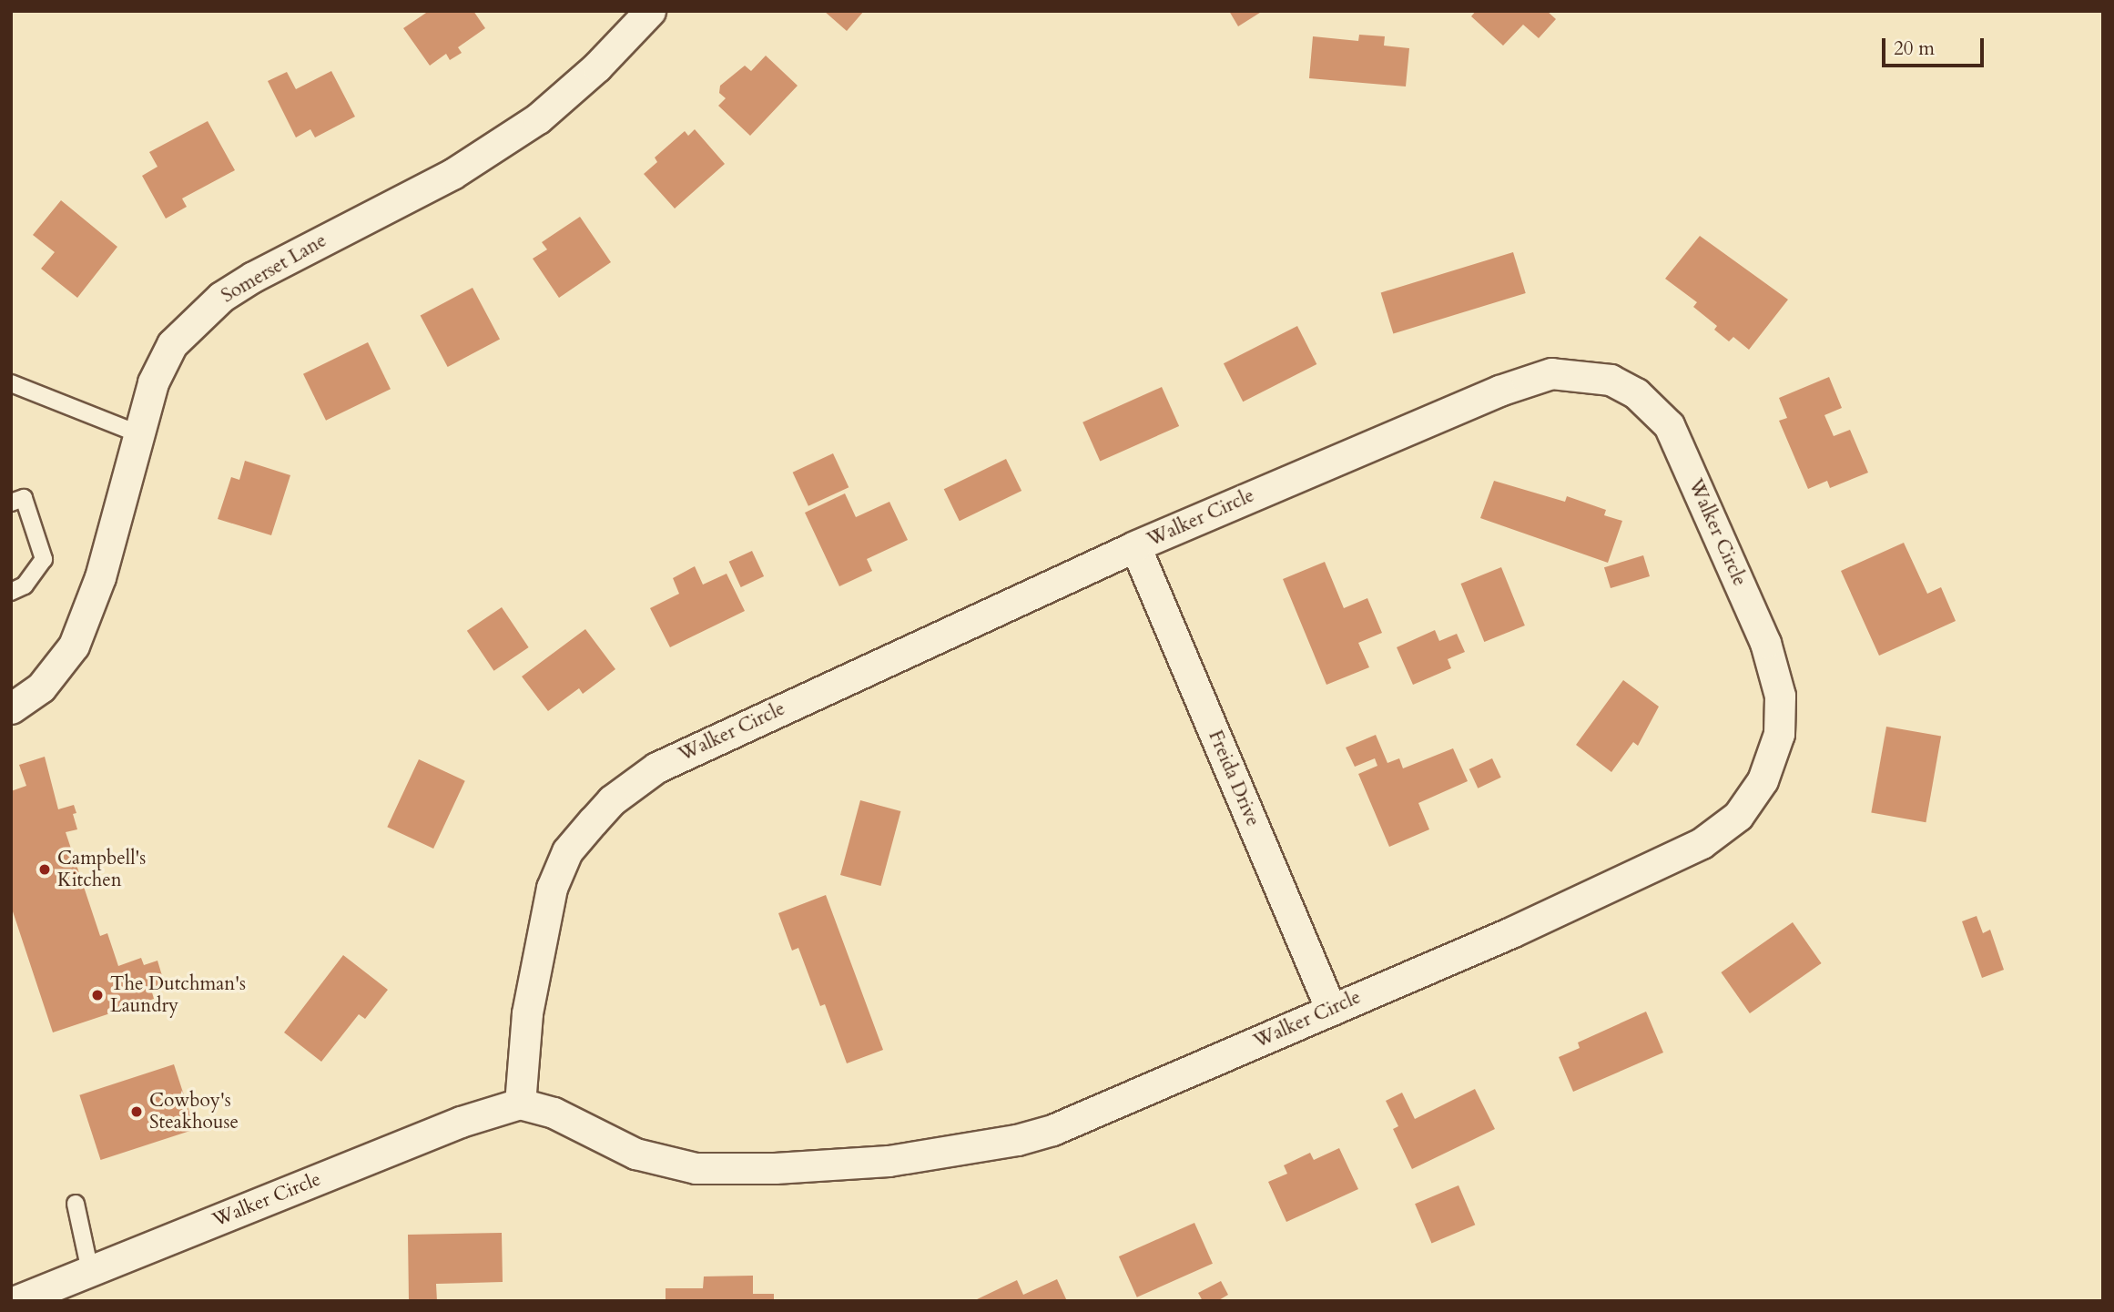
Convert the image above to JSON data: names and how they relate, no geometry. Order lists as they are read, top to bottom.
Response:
{
  "streets": {
    "street": ["Somerset Lane", "Walker Circle", "Freida Drive"]
  },
  "crossings": [
    ["Walker Circle", "Freida Drive"]
  ],
  "places": ["Campbell's Kitchen", "The Dutchman's Laundry", "Cowboy's Steakhouse"],
  "scale_bar": "20 m"
}
